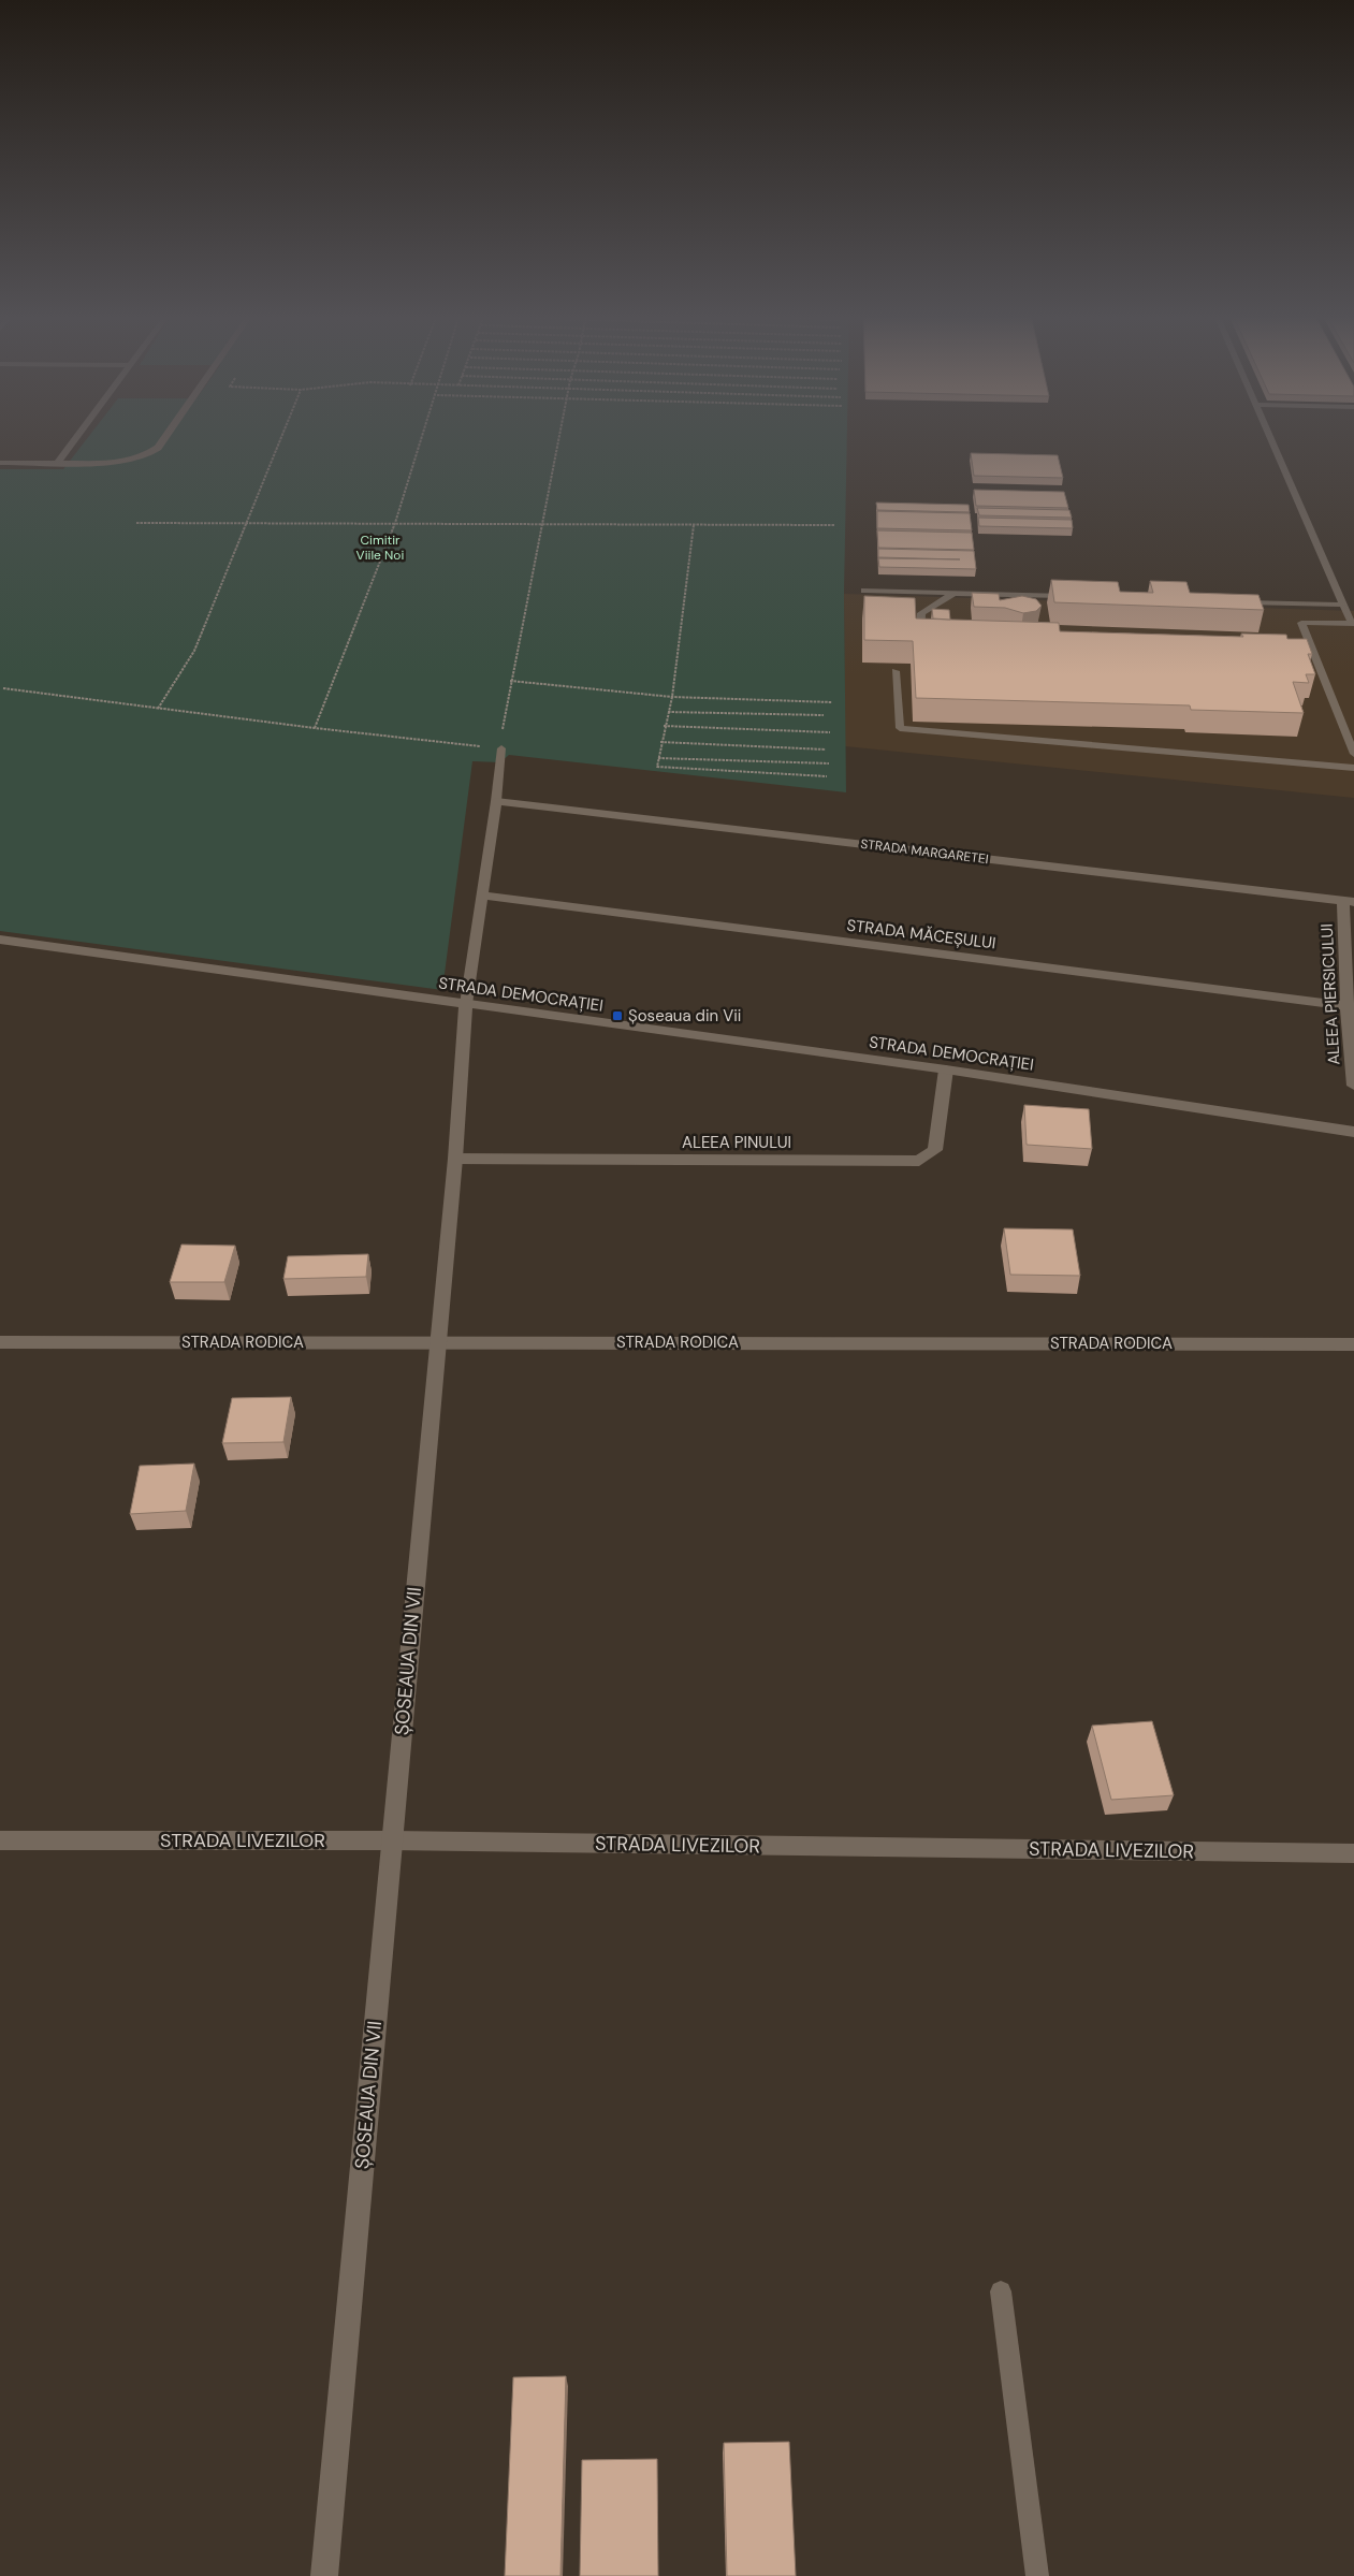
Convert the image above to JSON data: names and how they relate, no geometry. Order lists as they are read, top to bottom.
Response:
{
  "streets": {
    "street": [
      "STRADA MARGARETEI",
      "STRADA MĂCEȘULUI",
      "STRADA DEMOCRAȚIEI",
      "ALEEA PIERSICULUI",
      "ALEEA PINULUI",
      "STRADA RODICA",
      "ȘOSEAUA DIN VII",
      "STRADA LIVEZILOR"
    ]
  },
  "crossings": [
    ["STRADA MARGARETEI", "ALEEA PIERSICULUI"],
    ["STRADA MARGARETEI", "ȘOSEAUA DIN VII"],
    ["STRADA MĂCEȘULUI", "ALEEA PIERSICULUI"],
    ["STRADA MĂCEȘULUI", "ȘOSEAUA DIN VII"],
    ["STRADA DEMOCRAȚIEI", "ALEEA PINULUI"],
    ["STRADA DEMOCRAȚIEI", "ȘOSEAUA DIN VII"],
    ["ALEEA PINULUI", "ȘOSEAUA DIN VII"],
    ["STRADA RODICA", "ȘOSEAUA DIN VII"],
    ["ȘOSEAUA DIN VII", "STRADA LIVEZILOR"]
  ],
  "parks": ["Cimitir Viile Noi"],
  "places": {
    "transit": ["Șoseaua din Vii"]
  }
}
